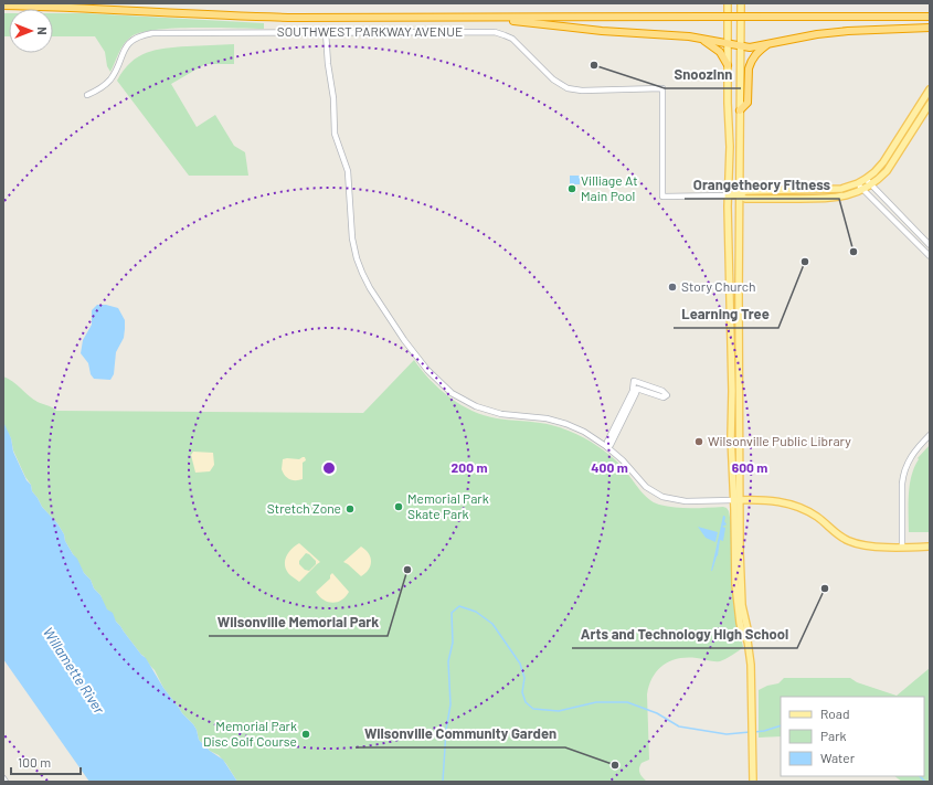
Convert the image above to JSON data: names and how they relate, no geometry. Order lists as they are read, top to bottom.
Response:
{
  "streets": {
    "street": ["SOUTHWEST PARKWAY AVENUE"]
  },
  "water": ["Willamette River"],
  "places": [
    "SnoozInn",
    "Villiage At Main Pool",
    "Orangetheory Fitness",
    "Learning Tree",
    "Story Church",
    "Wilsonville Public Library",
    "Memorial Park Skate Park",
    "Stretch Zone",
    "Wilsonville Memorial Park",
    "Arts and Technology High School",
    "Memorial Park Disc Golf Course",
    "Wilsonville Community Garden"
  ],
  "legend": ["Road", "Park", "Water"],
  "scale_bar": "100 m",
  "north": "right",
  "rings": ["200 m", "400 m", "600 m"]
}
